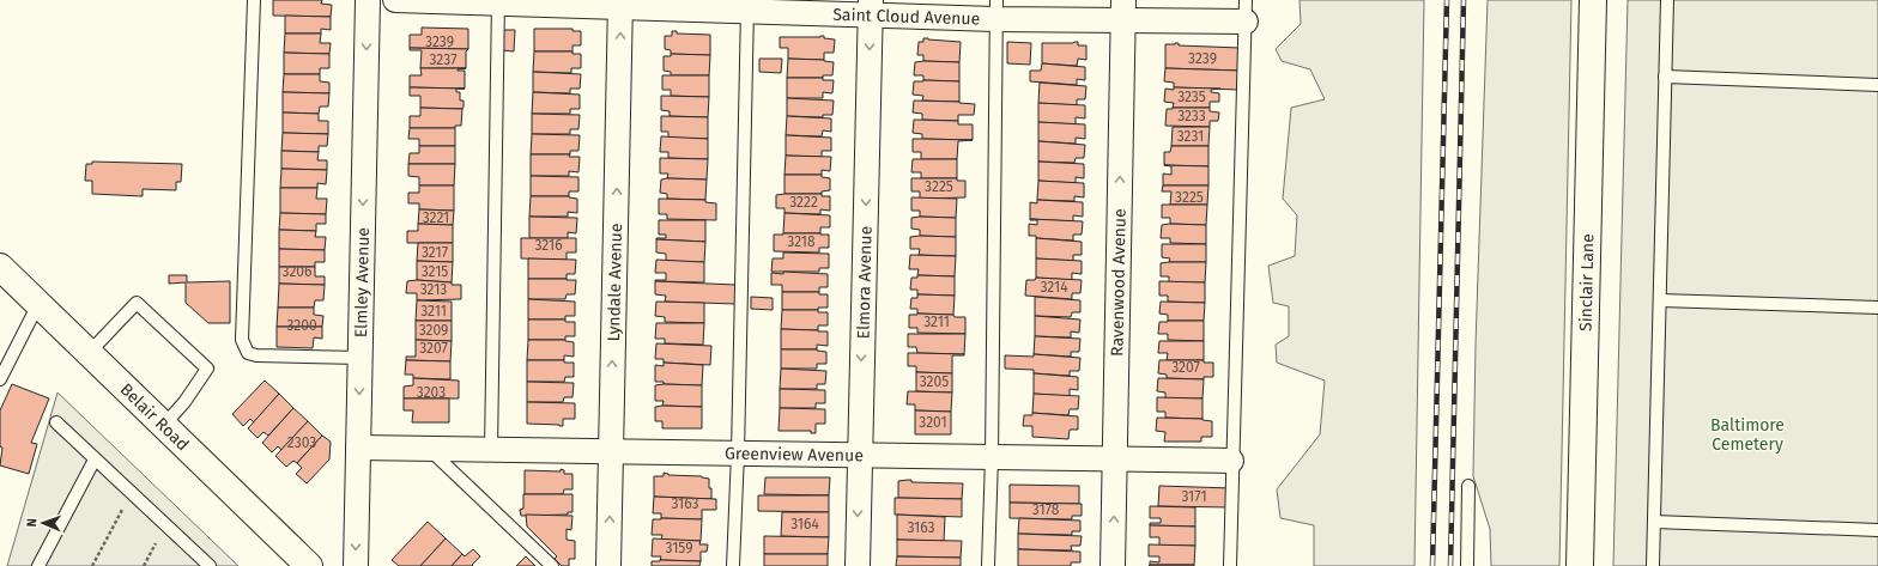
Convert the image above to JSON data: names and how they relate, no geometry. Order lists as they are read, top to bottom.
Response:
{
  "streets": {
    "main road": ["Sinclair Lane", "Belair Road"],
    "street": [
      "Saint Cloud Avenue",
      "Lyndale Avenue",
      "Elmora Avenue",
      "Elmley Avenue",
      "Ravenwood Avenue",
      "Greenview Avenue"
    ]
  },
  "crossings": [
    ["Saint Cloud Avenue", "Lyndale Avenue"],
    ["Saint Cloud Avenue", "Elmora Avenue"],
    ["Saint Cloud Avenue", "Ravenwood Avenue"],
    ["Lyndale Avenue", "Greenview Avenue"],
    ["Elmora Avenue", "Greenview Avenue"],
    ["Elmley Avenue", "Greenview Avenue"],
    ["Ravenwood Avenue", "Greenview Avenue"]
  ],
  "one_way": [
    "Lyndale Avenue",
    "Elmora Avenue",
    "Elmley Avenue",
    "Ravenwood Avenue"
  ],
  "parks": ["Baltimore Cemetery"],
  "house_numbers": [
    "3239",
    "3239",
    "3237",
    "3235",
    "3233",
    "3231",
    "3225",
    "3225",
    "3222",
    "3221",
    "3218",
    "3216",
    "3217",
    "3206",
    "3215",
    "3214",
    "3213",
    "3211",
    "3211",
    "3200",
    "3209",
    "3207",
    "3207",
    "3205",
    "3203",
    "3201",
    "2303",
    "3171",
    "3163",
    "3178",
    "3164",
    "3163",
    "3159"
  ],
  "north": "left"
}
